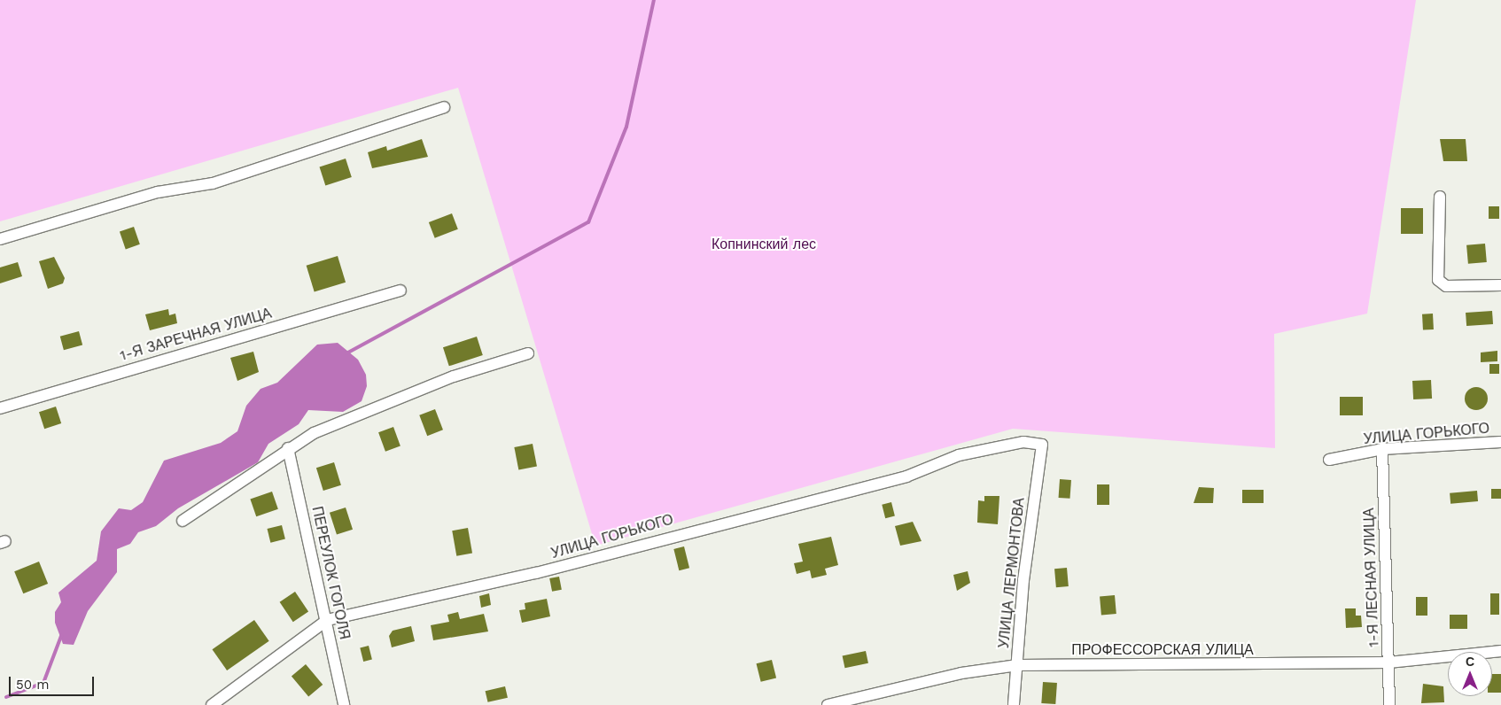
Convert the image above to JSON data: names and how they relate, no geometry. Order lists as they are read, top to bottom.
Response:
{
  "streets": {
    "street": [
      "1-Я ЗАРЕЧНАЯ УЛИЦА",
      "УЛИЦА ГОРЬКОГО",
      "ПЕРЕУЛОК ГОГОЛЯ",
      "УЛИЦА ЛЕРМОНТОВА",
      "1-Я ЛЕСНАЯ УЛИЦА",
      "ПРОФЕССОРСКАЯ УЛИЦА"
    ]
  },
  "crossings": [
    ["УЛИЦА ГОРЬКОГО", "ПЕРЕУЛОК ГОГОЛЯ"],
    ["УЛИЦА ГОРЬКОГО", "УЛИЦА ЛЕРМОНТОВА"],
    ["УЛИЦА ГОРЬКОГО", "1-Я ЛЕСНАЯ УЛИЦА"],
    ["УЛИЦА ЛЕРМОНТОВА", "ПРОФЕССОРСКАЯ УЛИЦА"],
    ["1-Я ЛЕСНАЯ УЛИЦА", "ПРОФЕССОРСКАЯ УЛИЦА"]
  ],
  "parks": ["Копнинский лес"],
  "scale_bar": "50 m",
  "north": "top"
}
